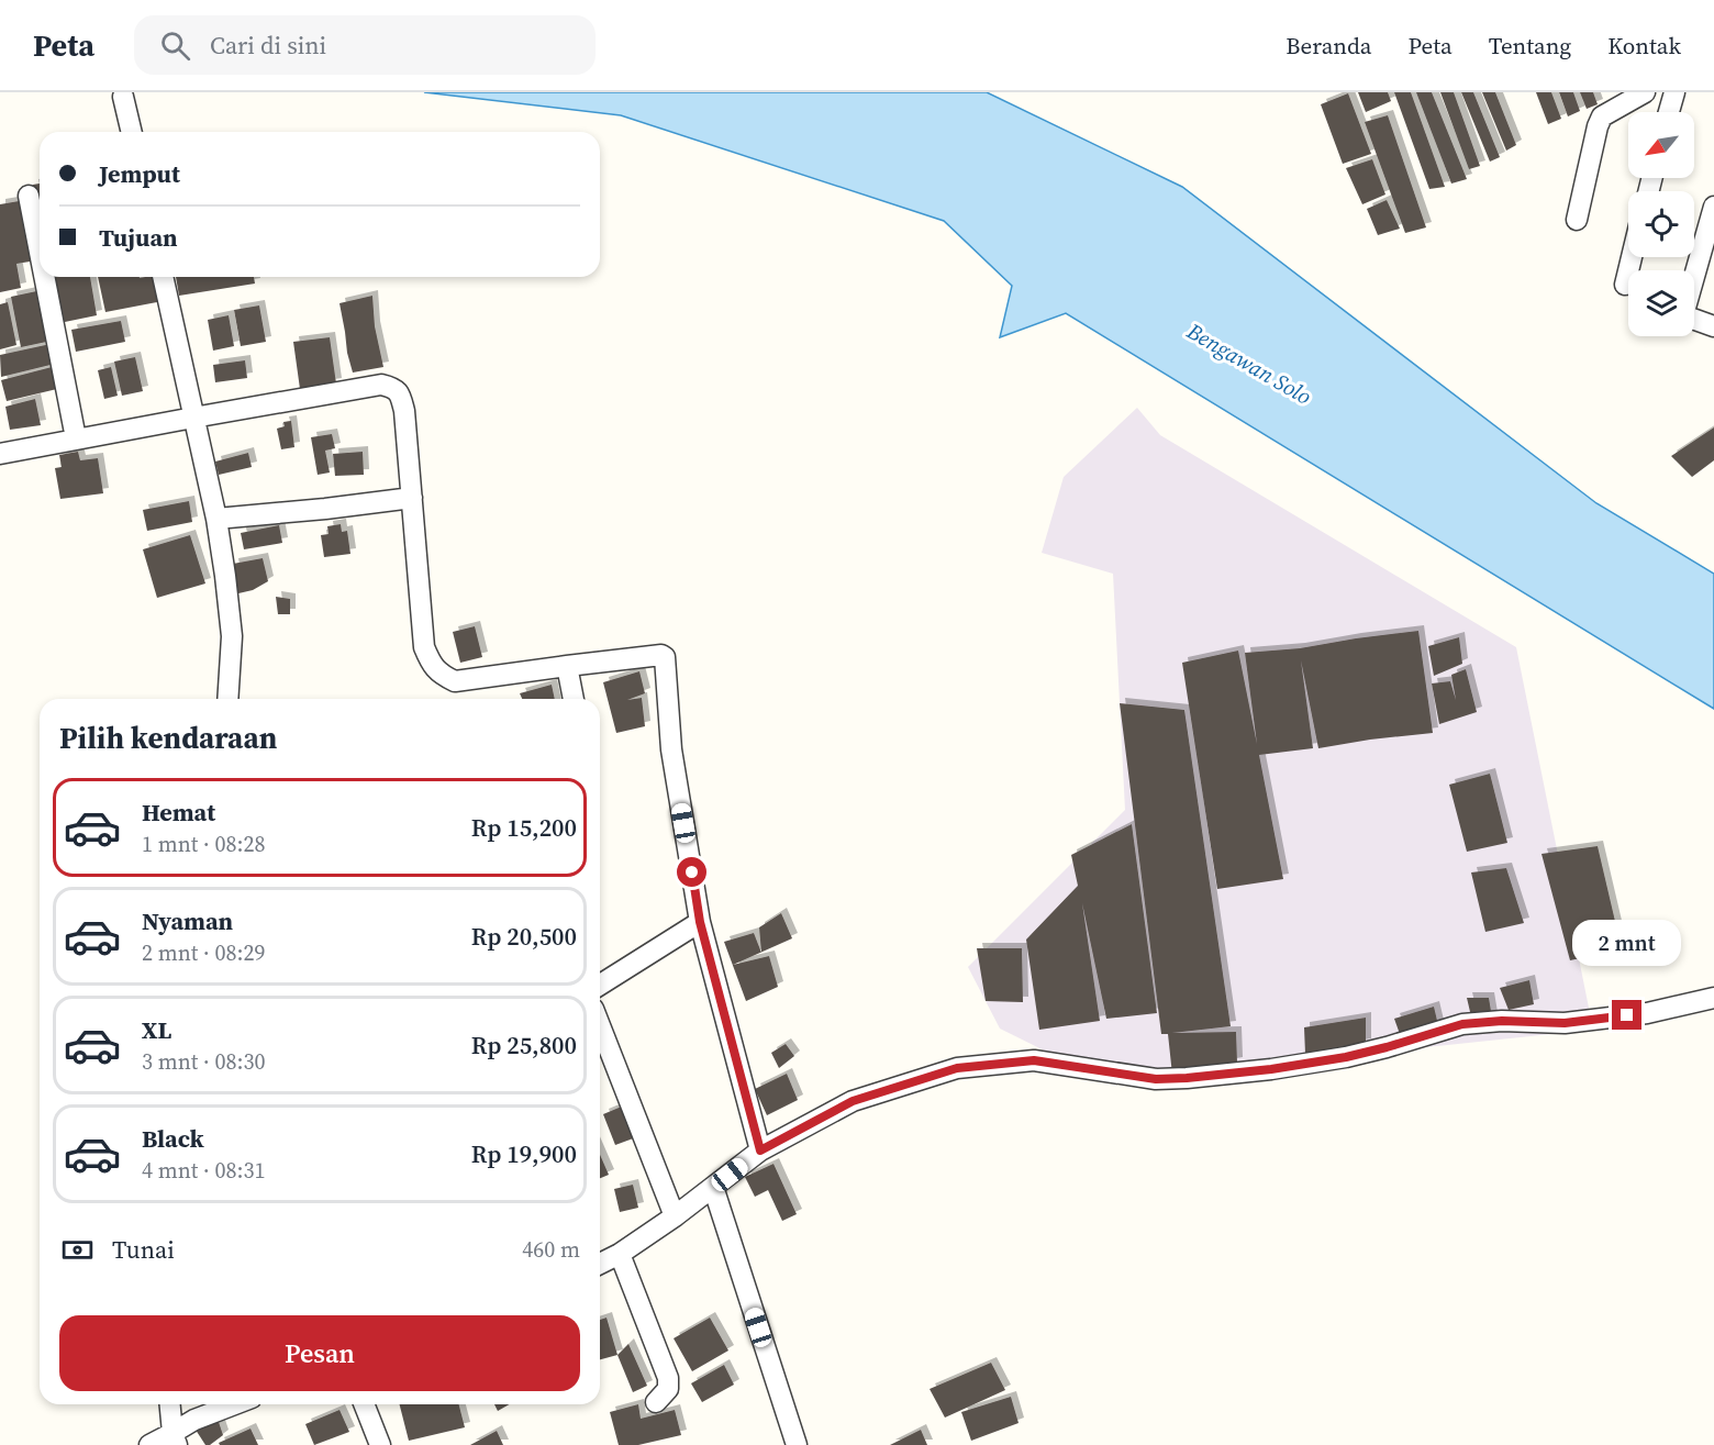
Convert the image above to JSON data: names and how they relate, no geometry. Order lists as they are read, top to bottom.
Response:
{
  "water": ["Bengawan Solo"],
  "north": "bottom left",
  "page": {
    "header": "Peta",
    "search": "Cari di sini",
    "nav": [
      "Beranda",
      "Peta",
      "Tentang",
      "Kontak"
    ],
    "banner": ["Jemput", "Tujuan"],
    "heading": "Pilih kendaraan",
    "list": [
      {
        "name": "Hemat",
        "note": "1 mnt · 08:28",
        "value": "Rp 15,200"
      },
      {
        "name": "Nyaman",
        "note": "2 mnt · 08:29",
        "value": "Rp 20,500"
      },
      {
        "name": "XL",
        "note": "3 mnt · 08:30",
        "value": "Rp 25,800"
      },
      {
        "name": "Black",
        "note": "4 mnt · 08:31",
        "value": "Rp 19,900"
      }
    ],
    "bubble": "2 mnt",
    "pay": ["Tunai", "460 m"],
    "buttons": "Pesan"
  }
}
